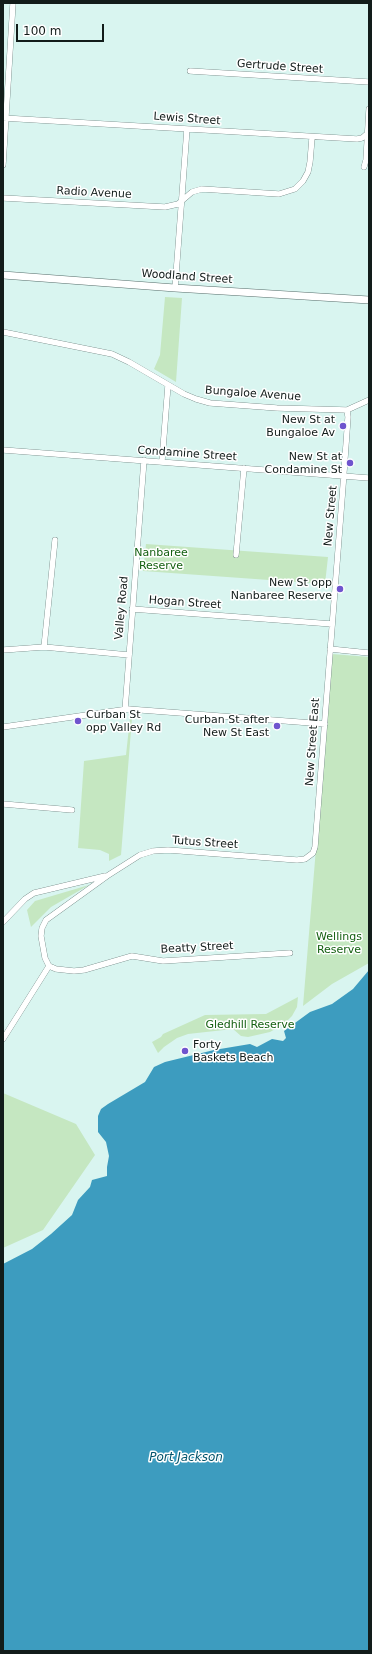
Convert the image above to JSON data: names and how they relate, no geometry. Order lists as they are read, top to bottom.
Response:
{
  "streets": {
    "street": [
      "Gertrude Street",
      "Lewis Street",
      "Radio Avenue",
      "Woodland Street",
      "Bungaloe Avenue",
      "Condamine Street",
      "New Street",
      "Hogan Street",
      "Valley Road",
      "New Street East",
      "Tutus Street",
      "Beatty Street"
    ]
  },
  "crossings": [
    ["Lewis Street", "Radio Avenue"],
    ["Bungaloe Avenue", "New Street"],
    ["Condamine Street", "New Street"],
    ["Condamine Street", "Valley Road"],
    ["New Street", "Hogan Street"],
    ["New Street", "New Street East"],
    ["Hogan Street", "Valley Road"],
    ["Hogan Street", "New Street East"],
    ["New Street East", "Tutus Street"],
    ["Tutus Street", "Beatty Street"]
  ],
  "water": ["Port Jackson"],
  "parks": ["Nanbaree Reserve", "Wellings Reserve", "Gledhill Reserve"],
  "places": [
    "New St at Bungaloe Av",
    "New St at Condamine St",
    "New St opp Nanbaree Reserve",
    "Curban St opp Valley Rd",
    "Curban St after New St East",
    "Forty Baskets Beach"
  ],
  "scale_bar": "100 m"
}
